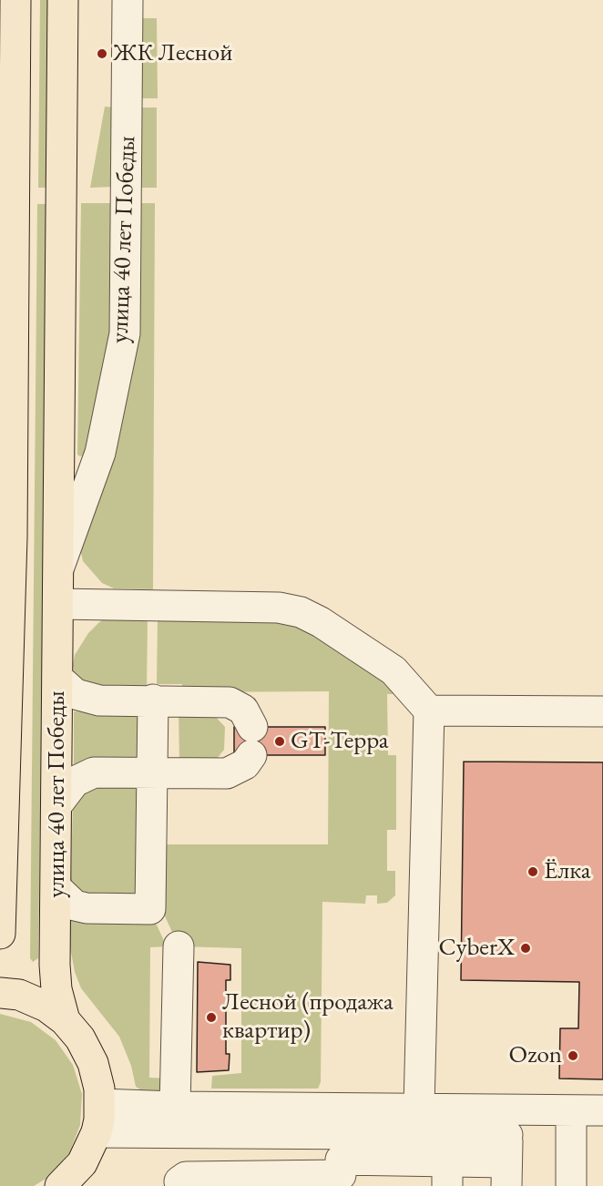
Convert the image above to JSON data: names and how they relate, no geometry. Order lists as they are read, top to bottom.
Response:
{
  "streets": {
    "main road": ["улица 40 лет Победы"]
  },
  "places": [
    "ЖК Лесной",
    "GT-Терра",
    "Ёлка",
    "CyberX",
    "Лесной (продажа квартир)",
    "Ozon"
  ]
}
